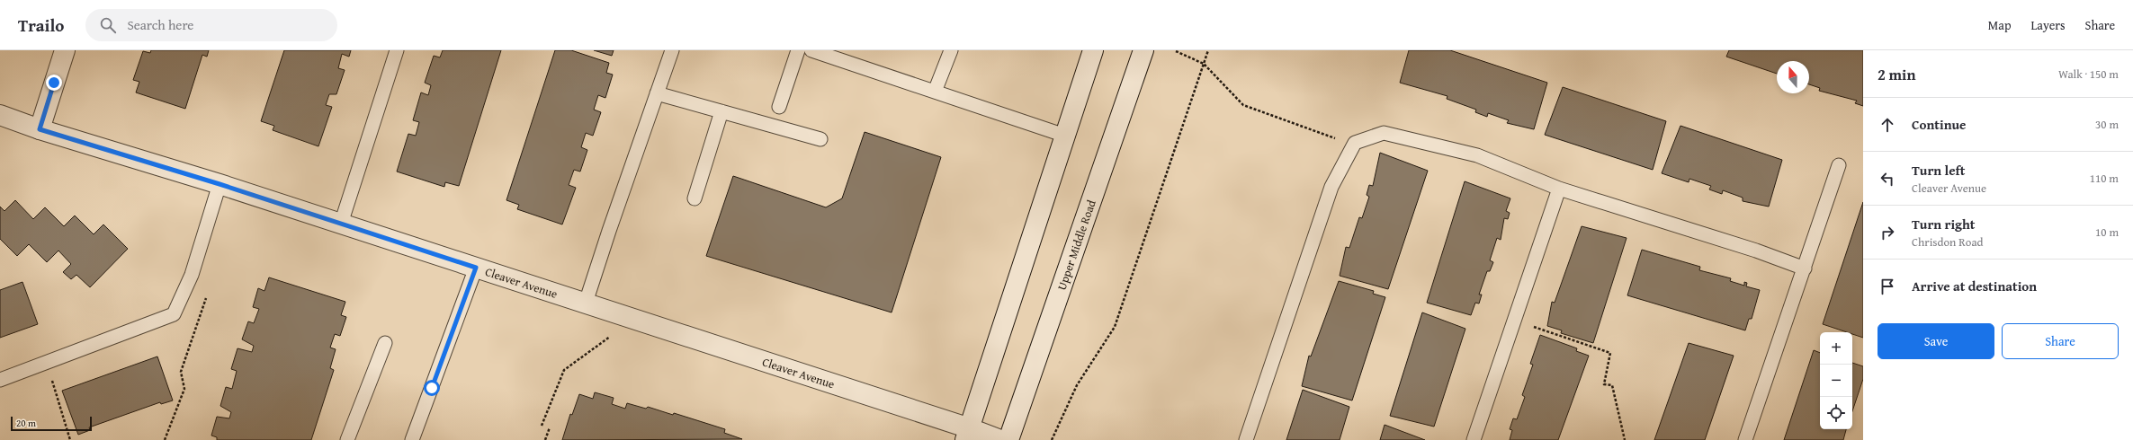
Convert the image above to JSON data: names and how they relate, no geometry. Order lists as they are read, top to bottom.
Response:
{
  "streets": {
    "street": ["Upper Middle Road", "Cleaver Avenue"]
  },
  "scale_bar": "20 m",
  "north": "top",
  "page": {
    "header": "Trailo",
    "search": "Search here",
    "nav": ["Map", "Layers", "Share"],
    "heading": ["2 min", "Walk · 150 m"],
    "list": [
      ["Continue", "30 m"],
      ["Turn left", "Cleaver Avenue", "110 m"],
      ["Turn right", "Chrisdon Road", "10 m"],
      "Arrive at destination"
    ],
    "buttons": ["Save", "Share"],
    "map_buttons": ["+", "−"],
    "scale": "20 m"
  }
}
